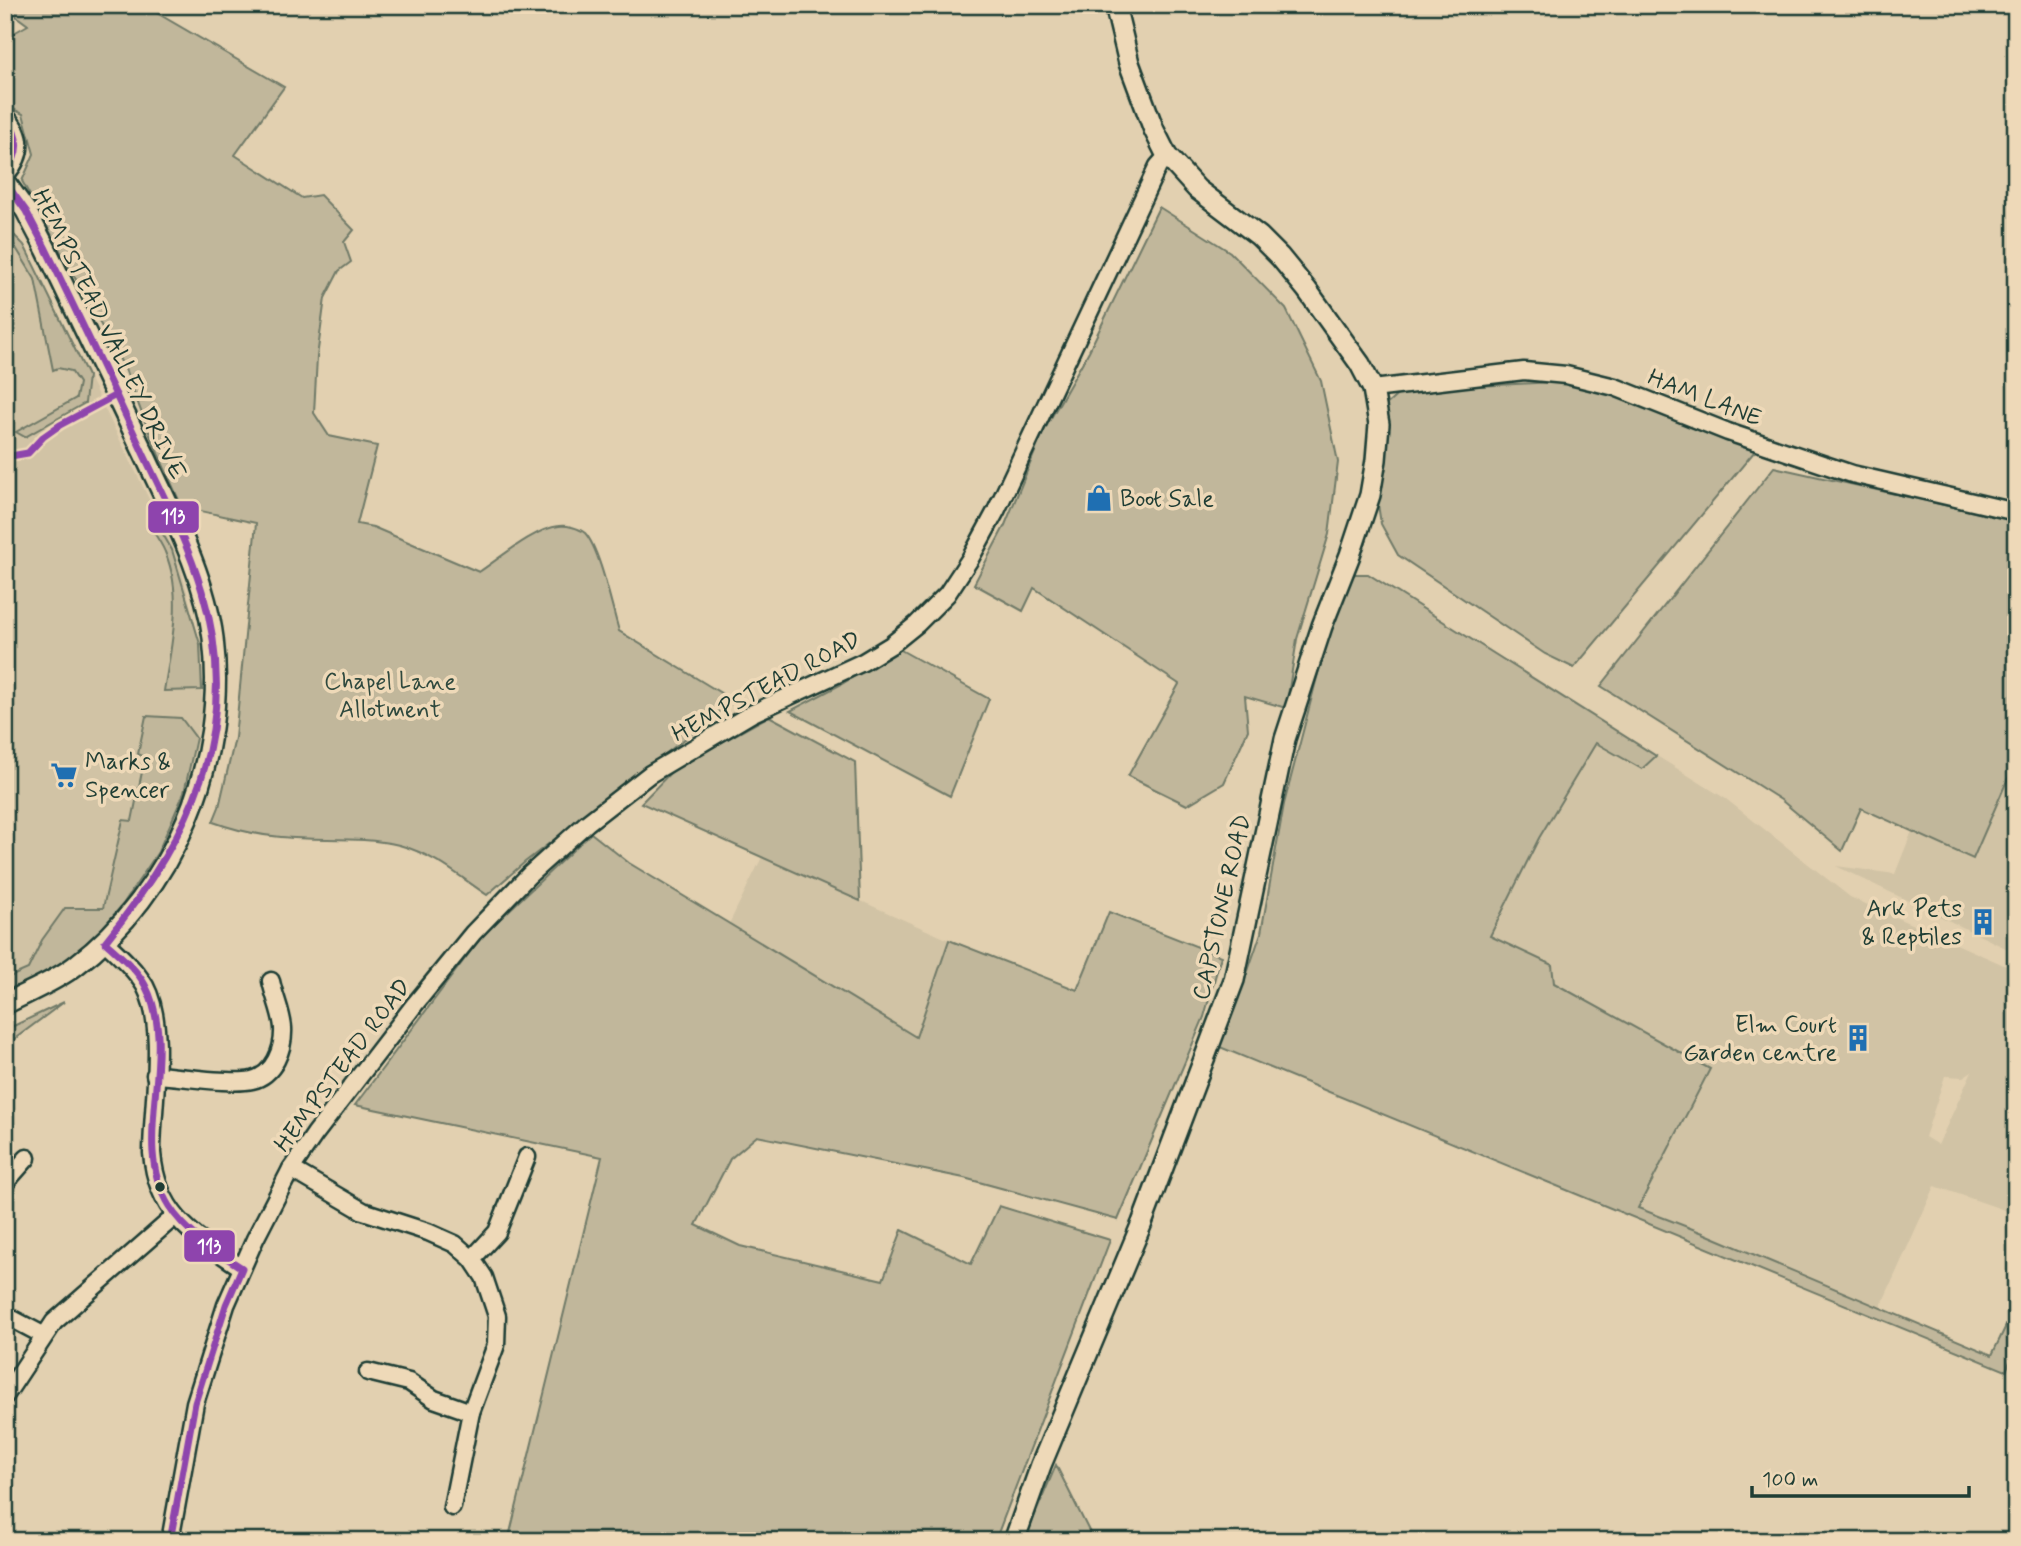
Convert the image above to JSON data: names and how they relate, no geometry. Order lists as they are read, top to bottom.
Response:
{
  "streets": {
    "street": [
      "HEMPSTEAD VALLEY DRIVE",
      "HAM LANE",
      "HEMPSTEAD ROAD",
      "CAPSTONE ROAD"
    ]
  },
  "crossings": [
    ["HAM LANE", "CAPSTONE ROAD"],
    ["HEMPSTEAD ROAD", "CAPSTONE ROAD"]
  ],
  "parks": ["Chapel Lane Allotment"],
  "places": {
    "shop": ["Boot Sale"],
    "supermarket": ["Marks & Spencer"],
    "building": ["Ark Pets & Reptiles", "Elm Court Garden centre"]
  },
  "lines": ["transit line 113"],
  "scale_bar": "100 m"
}
